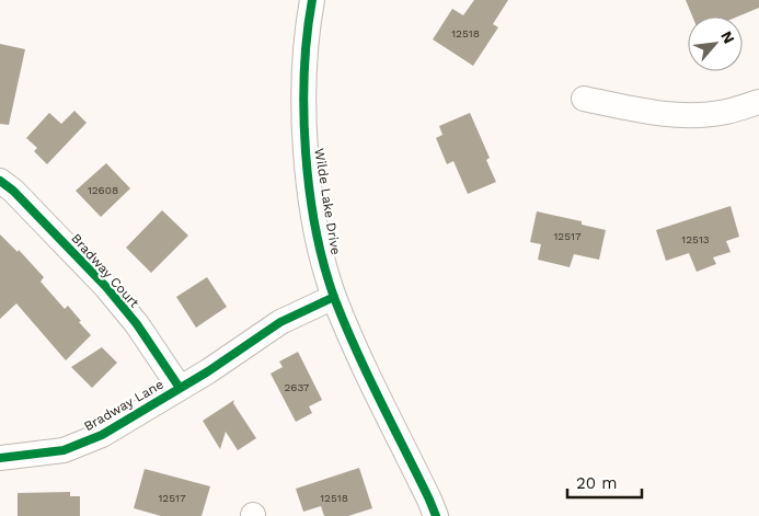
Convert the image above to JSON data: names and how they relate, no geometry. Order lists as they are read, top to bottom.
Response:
{
  "streets": {
    "street": ["Wilde Lake Drive", "Bradway Court", "Bradway Lane"]
  },
  "crossings": [
    ["Wilde Lake Drive", "Bradway Lane"],
    ["Bradway Court", "Bradway Lane"]
  ],
  "house_numbers": [
    "12518",
    "12608",
    "12517",
    "12513",
    "2637",
    "12517",
    "12518"
  ],
  "scale_bar": "20 m",
  "north": "top right"
}
